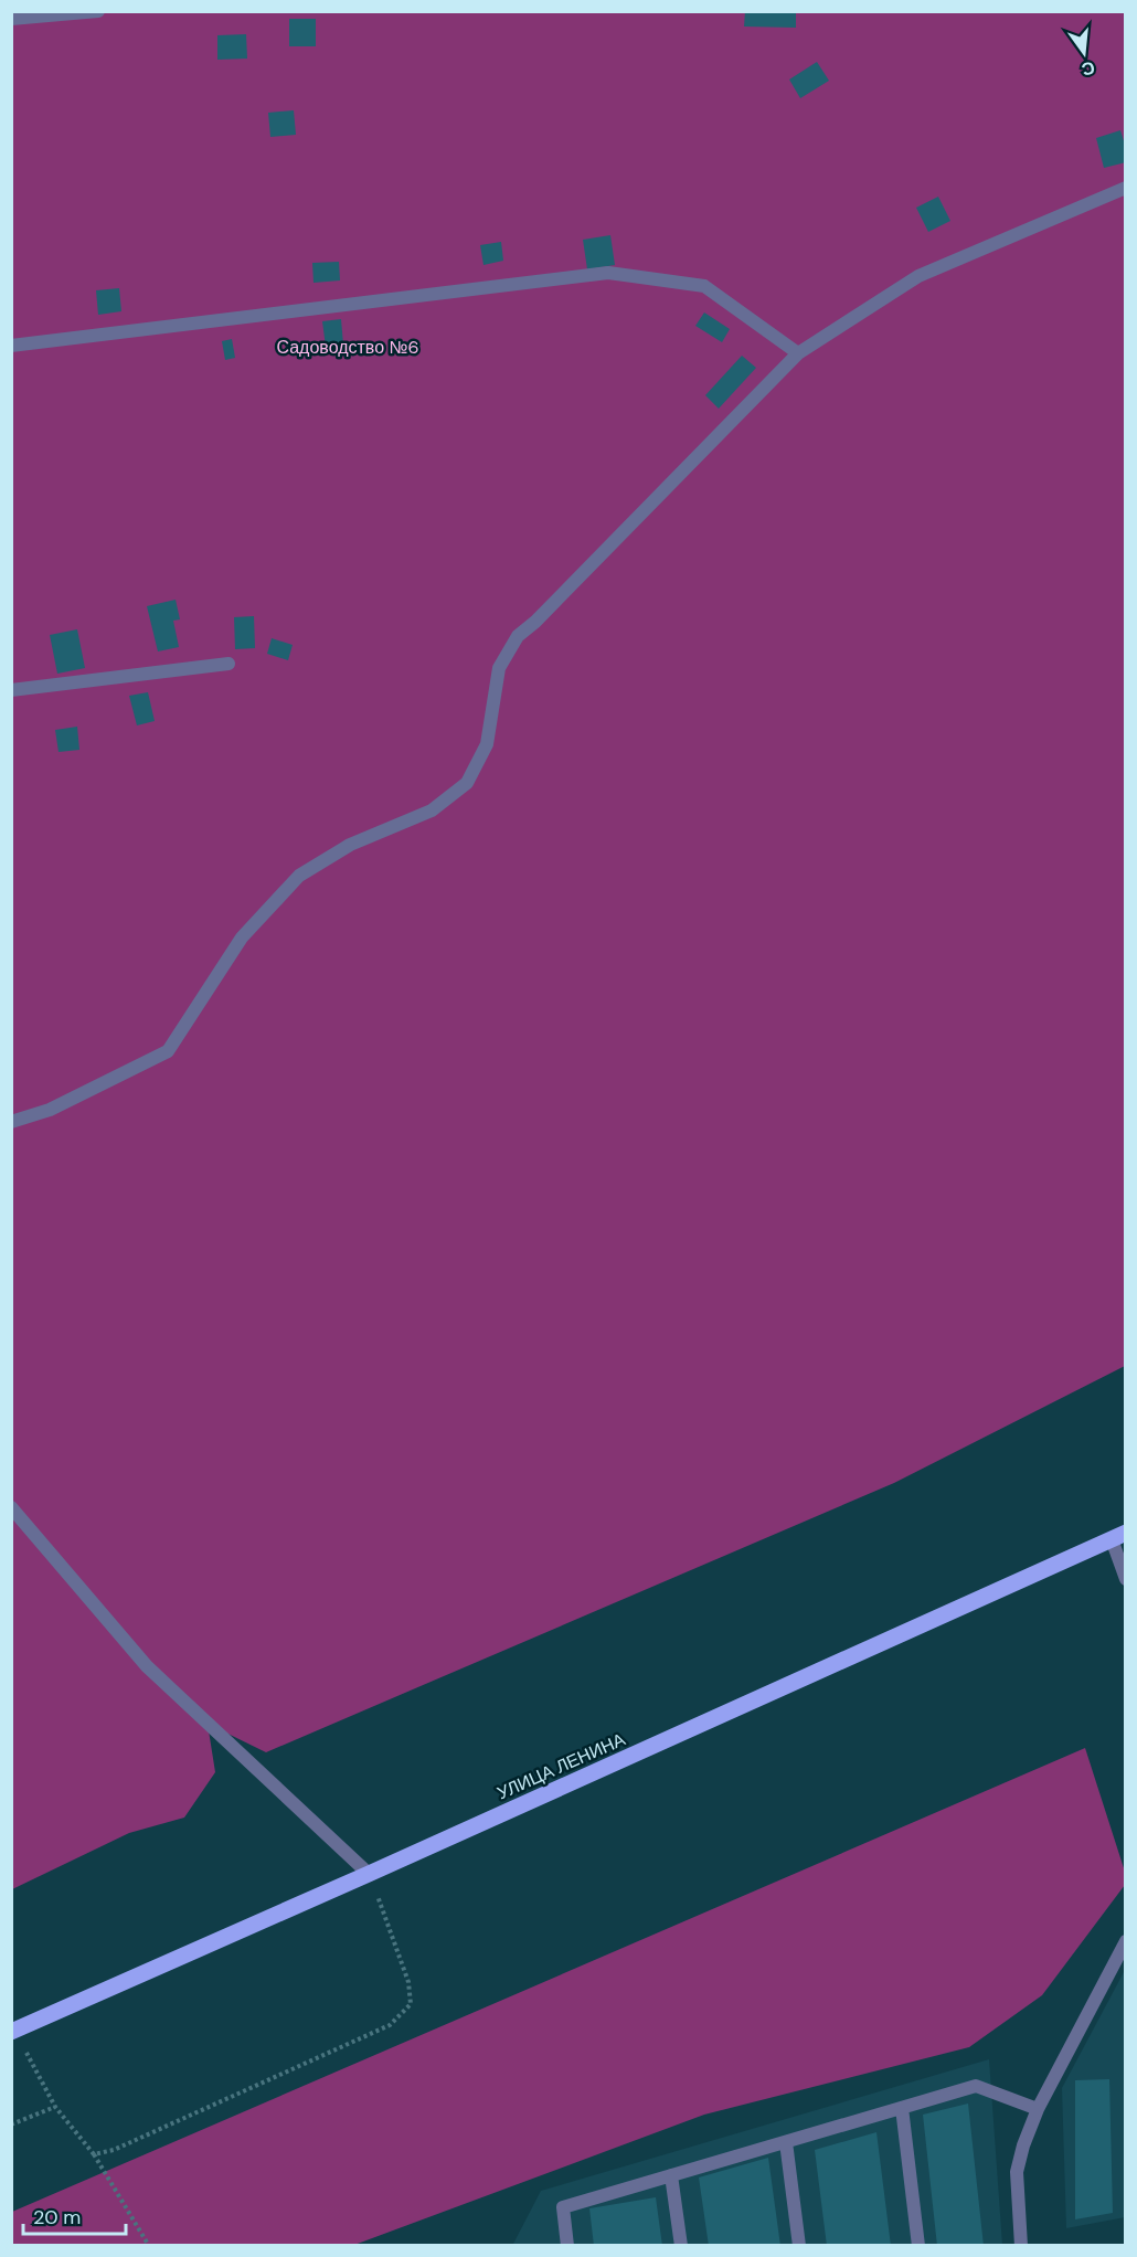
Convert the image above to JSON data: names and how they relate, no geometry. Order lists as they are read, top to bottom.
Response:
{
  "streets": {
    "main road": ["УЛИЦА ЛЕНИНА"]
  },
  "parks": ["Садоводство №6"],
  "scale_bar": "20 m",
  "north": "bottom"
}
